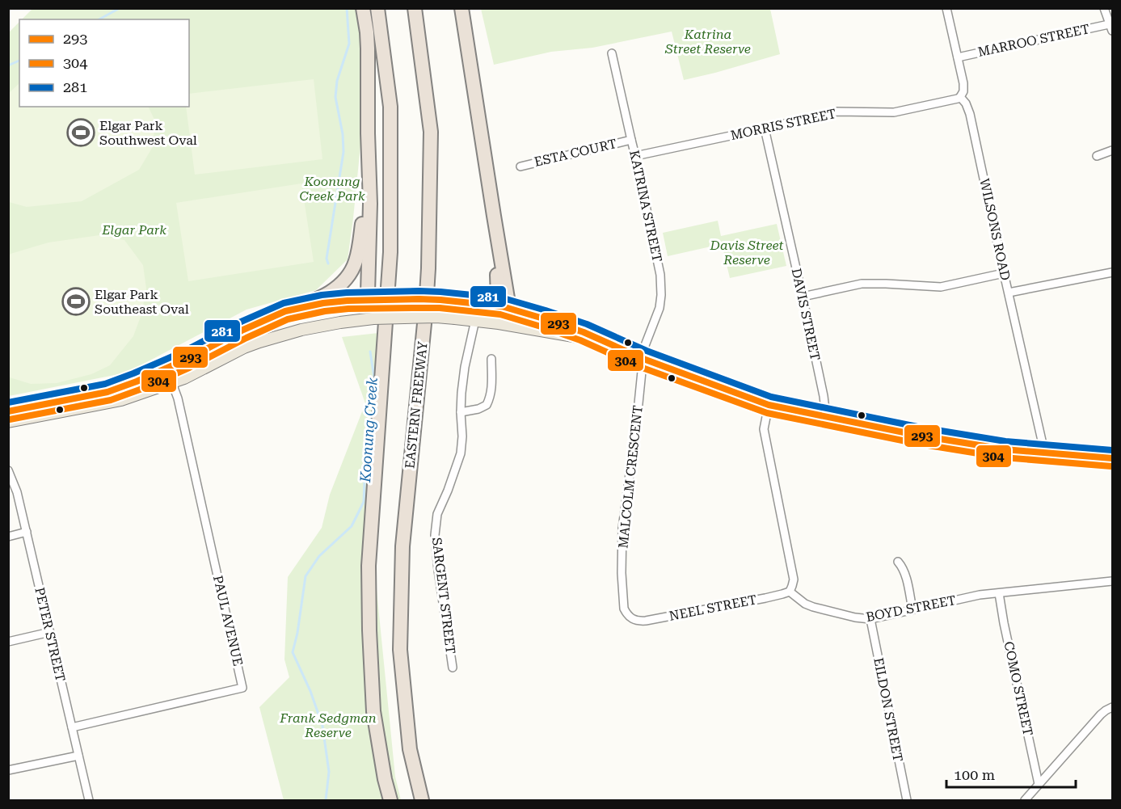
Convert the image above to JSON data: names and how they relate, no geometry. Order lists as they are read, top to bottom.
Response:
{
  "streets": {
    "highway": ["EASTERN FREEWAY"],
    "street": [
      "MARROO STREET",
      "MORRIS STREET",
      "ESTA COURT",
      "KATRINA STREET",
      "WILSONS ROAD",
      "DAVIS STREET",
      "MALCOLM CRESCENT",
      "SARGENT STREET",
      "NEEL STREET",
      "BOYD STREET",
      "PAUL AVENUE",
      "PETER STREET",
      "COMO STREET",
      "EILDON STREET"
    ]
  },
  "crossings": [
    ["MARROO STREET", "WILSONS ROAD"],
    ["MORRIS STREET", "KATRINA STREET"],
    ["MORRIS STREET", "WILSONS ROAD"],
    ["MORRIS STREET", "DAVIS STREET"],
    ["ESTA COURT", "KATRINA STREET"],
    ["KATRINA STREET", "MALCOLM CRESCENT"],
    ["MALCOLM CRESCENT", "NEEL STREET"],
    ["NEEL STREET", "BOYD STREET"],
    ["BOYD STREET", "COMO STREET"],
    ["BOYD STREET", "EILDON STREET"],
    ["PAUL AVENUE", "PETER STREET"]
  ],
  "water": ["Koonung Creek"],
  "parks": [
    "Katrina Street Reserve",
    "Koonung Creek Park",
    "Elgar Park",
    "Davis Street Reserve",
    "Frank Sedgman Reserve"
  ],
  "places": {
    "sports": ["Elgar Park Southwest Oval", "Elgar Park Southeast Oval"]
  },
  "lines": ["transit line 281", "transit line 293", "transit line 304"],
  "legend": ["293", "304", "281"],
  "scale_bar": "100 m"
}
